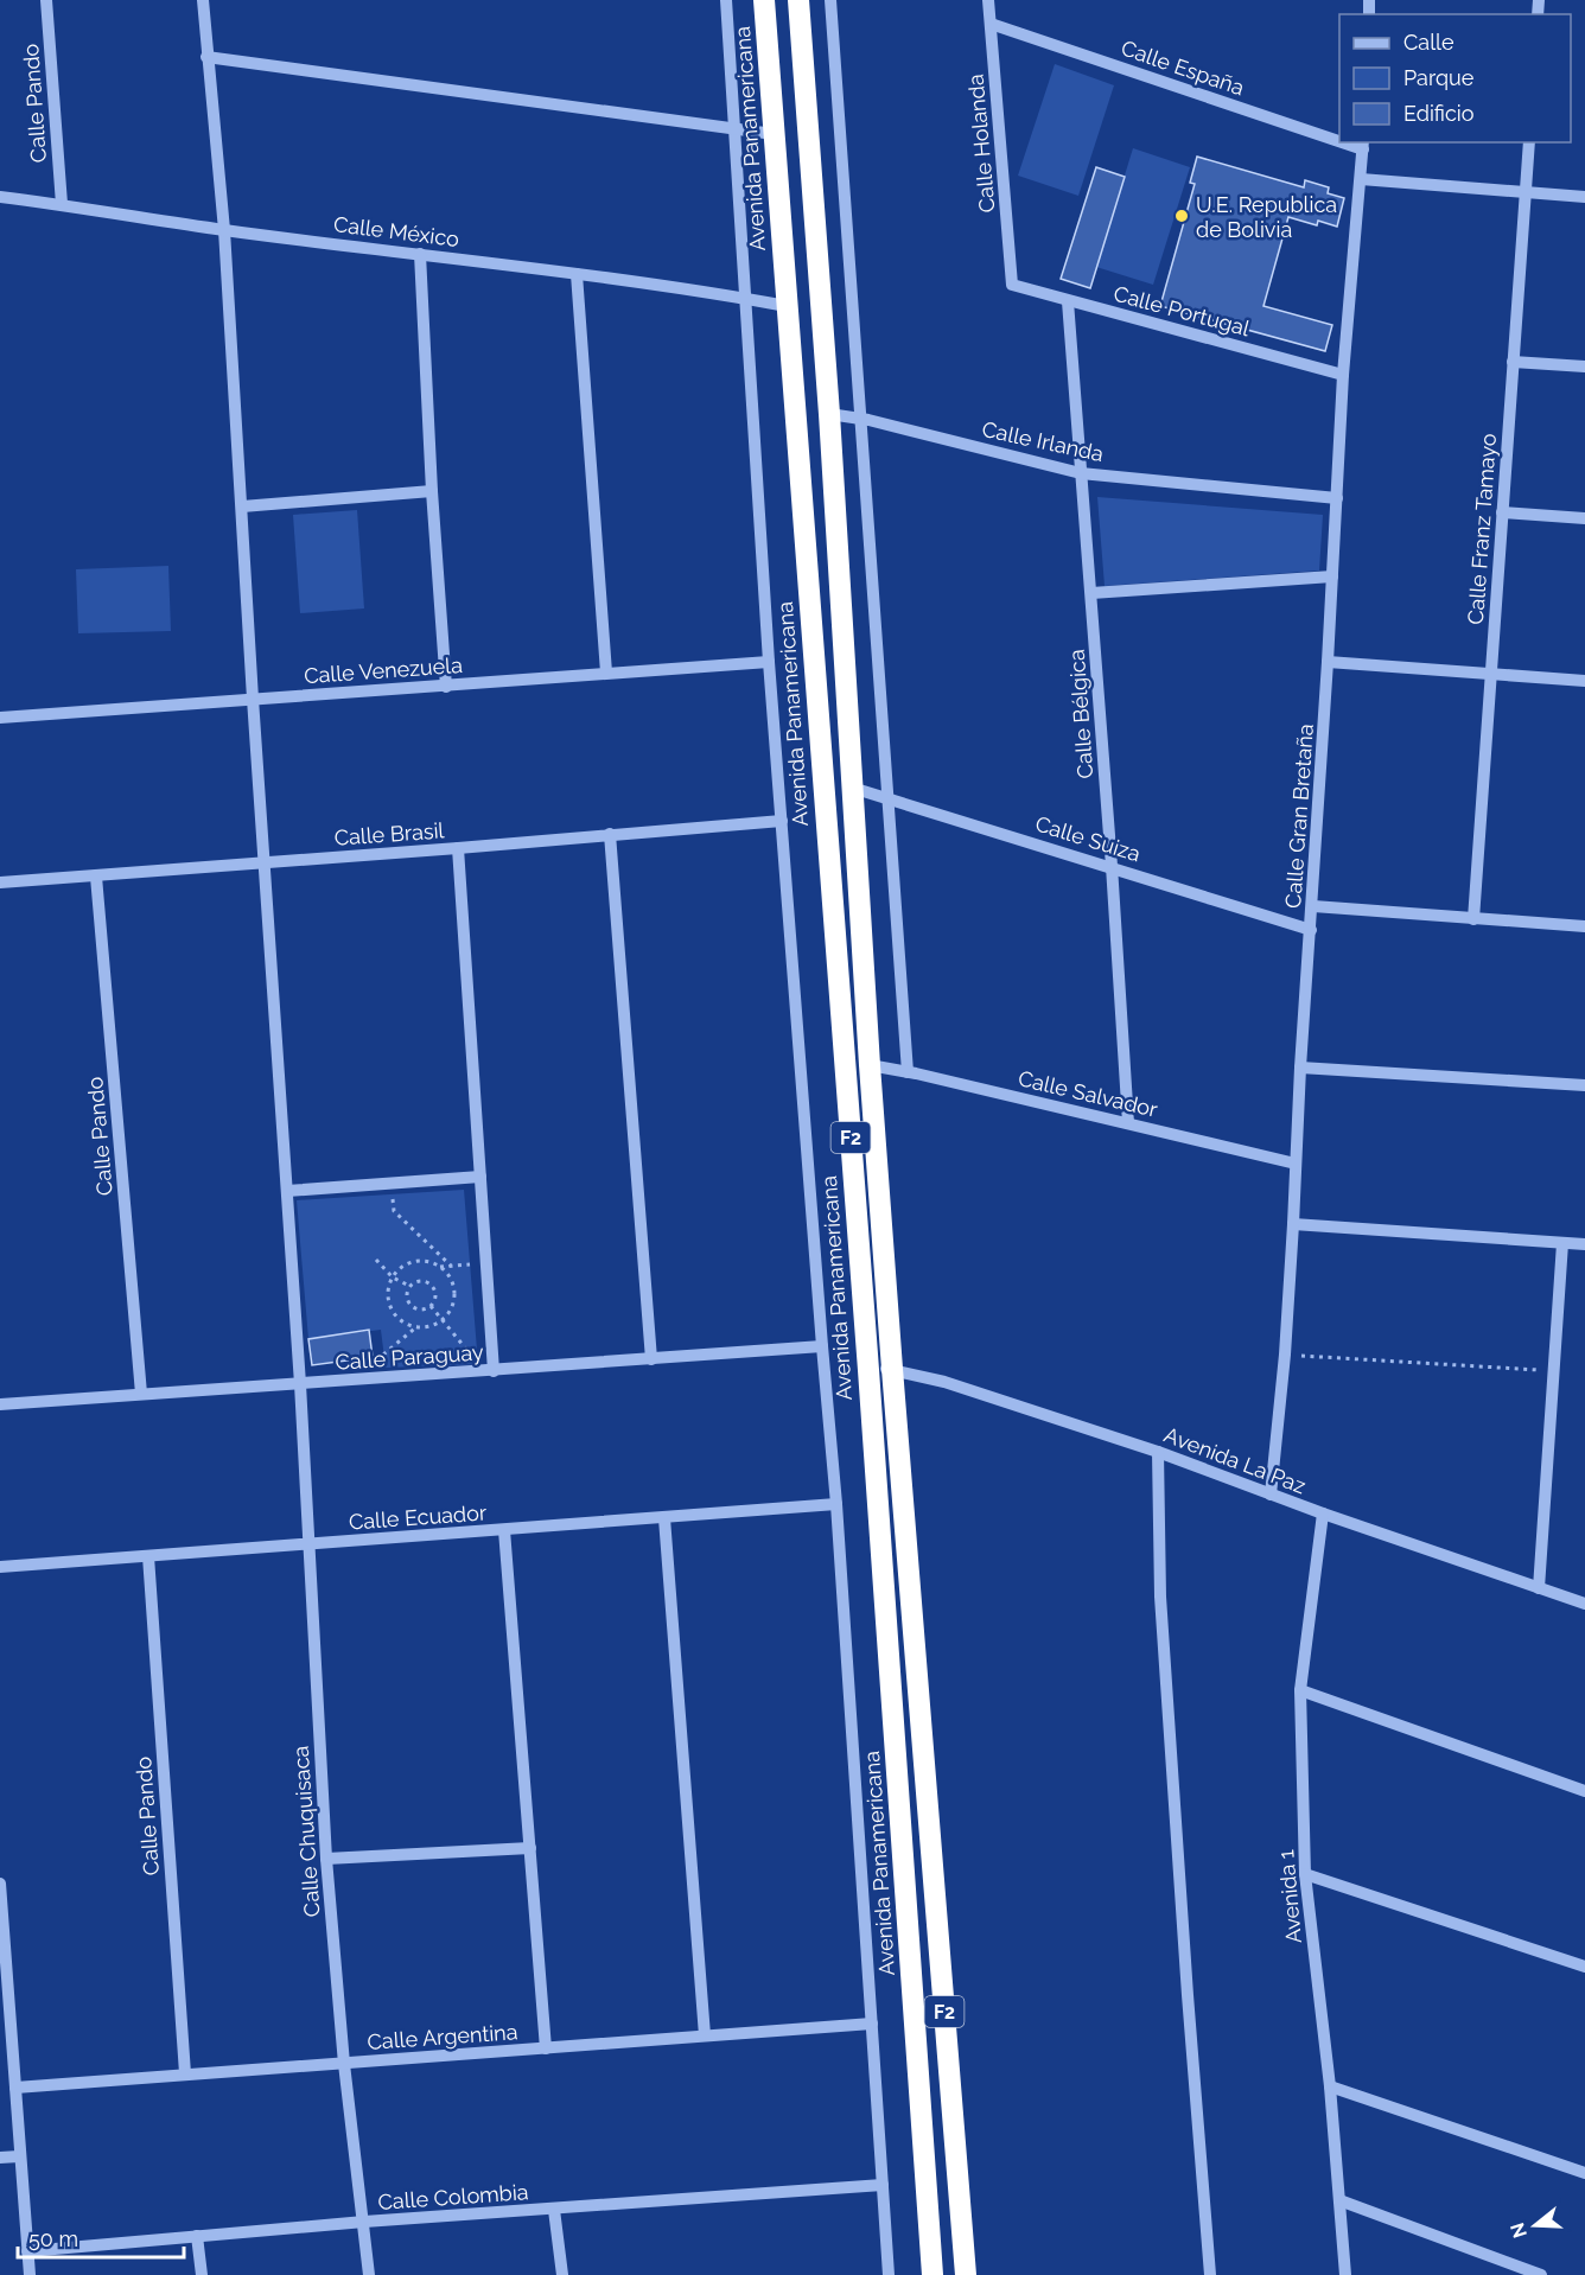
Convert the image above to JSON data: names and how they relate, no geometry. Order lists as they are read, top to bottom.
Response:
{
  "streets": {
    "highway": ["Avenida Panamericana", "F2"],
    "street": [
      "Calle España",
      "Calle Pando",
      "Calle Holanda",
      "Calle México",
      "Calle Portugal",
      "Calle Irlanda",
      "Calle Franz Tamayo",
      "Calle Venezuela",
      "Calle Bélgica",
      "Calle Gran Bretaña",
      "Calle Brasil",
      "Calle Suiza",
      "Calle Salvador",
      "Calle Paraguay",
      "Avenida La Paz",
      "Calle Ecuador",
      "Calle Chuquisaca",
      "Avenida 1",
      "Calle Argentina",
      "Calle Colombia"
    ]
  },
  "crossings": [
    ["Calle España", "Calle Holanda"],
    ["Calle Pando", "Calle México"],
    ["Calle Pando", "Calle Brasil"],
    ["Calle Pando", "Calle Paraguay"],
    ["Calle Pando", "Calle Ecuador"],
    ["Calle Pando", "Calle Argentina"],
    ["Avenida Panamericana", "Calle México"],
    ["Avenida Panamericana", "Calle Venezuela"],
    ["Avenida Panamericana", "Calle Brasil"],
    ["Avenida Panamericana", "Calle Paraguay"],
    ["Avenida Panamericana", "Avenida La Paz"],
    ["Avenida Panamericana", "Calle Ecuador"],
    ["Avenida Panamericana", "Calle Argentina"],
    ["Avenida Panamericana", "Calle Colombia"],
    ["Calle Holanda", "Calle Portugal"],
    ["Calle México", "Calle Chuquisaca"],
    ["Calle Portugal", "Calle Bélgica"],
    ["Calle Portugal", "Calle Gran Bretaña"],
    ["Calle Irlanda", "Calle Bélgica"],
    ["Calle Irlanda", "Calle Gran Bretaña"],
    ["Calle Irlanda", "F2"],
    ["Calle Venezuela", "Calle Chuquisaca"],
    ["Calle Bélgica", "Calle Suiza"],
    ["Calle Bélgica", "Calle Salvador"],
    ["Calle Gran Bretaña", "Calle Suiza"],
    ["Calle Gran Bretaña", "Calle Salvador"],
    ["Calle Gran Bretaña", "Avenida La Paz"],
    ["Calle Brasil", "Calle Chuquisaca"],
    ["Calle Suiza", "F2"],
    ["Calle Salvador", "F2"],
    ["F2", "Avenida La Paz"],
    ["Calle Paraguay", "Calle Chuquisaca"],
    ["Avenida La Paz", "Avenida 1"],
    ["Calle Ecuador", "Calle Chuquisaca"],
    ["Calle Chuquisaca", "Calle Argentina"],
    ["Calle Chuquisaca", "Calle Colombia"]
  ],
  "places": ["U.E. Republica de Bolivia"],
  "legend": ["Calle", "Parque", "Edificio"],
  "scale_bar": "50 m",
  "north": "left"
}
